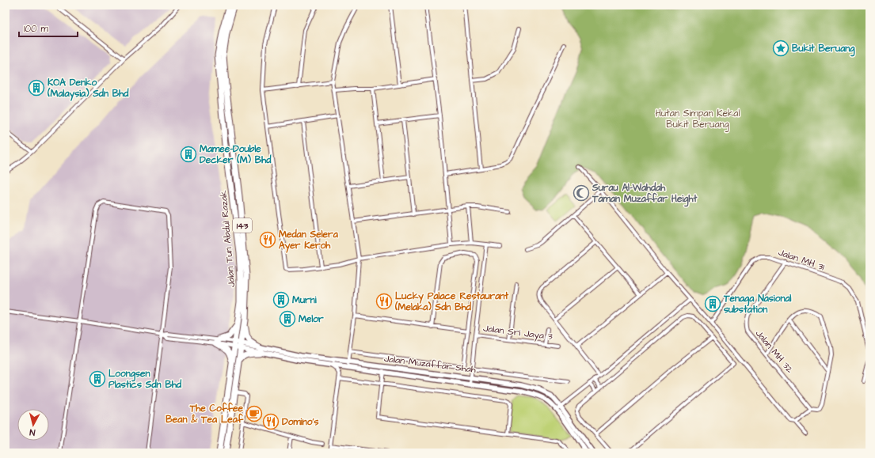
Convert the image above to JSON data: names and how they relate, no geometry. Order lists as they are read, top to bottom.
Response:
{
  "streets": {
    "highway": ["143", "Jalan Tun Abdul Razak"],
    "main road": ["Jalan Muzaffar Shah"],
    "street": ["Jalan MH 31", "Jalan Sri Jaya 3", "Jalan MH 32"]
  },
  "crossings": [
    ["Jalan Tun Abdul Razak", "Jalan Muzaffar Shah"],
    ["Jalan MH 31", "Jalan MH 32"]
  ],
  "parks": ["Hutan Simpan Kekal Bukit Beruang"],
  "places": {
    "place": ["Bukit Beruang"],
    "building": [
      "KOA Denko (Malaysia) Sdn Bhd",
      "Mamee-Double Decker (M) Bhd",
      "Murni",
      "Tenaga Nasional substation",
      "Melor",
      "Loongsen Plastics Sdn Bhd"
    ],
    "mosque": ["Surau Al-Wahdah Taman Muzaffar Height"],
    "restaurant": ["Medan Selera Ayer Keroh", "Lucky Palace Restaurant (Melaka) Sdn Bhd", "Domino's"],
    "cafe": ["The Coffee Bean & Tea Leaf"]
  },
  "scale_bar": "100 m",
  "north": "bottom"
}
